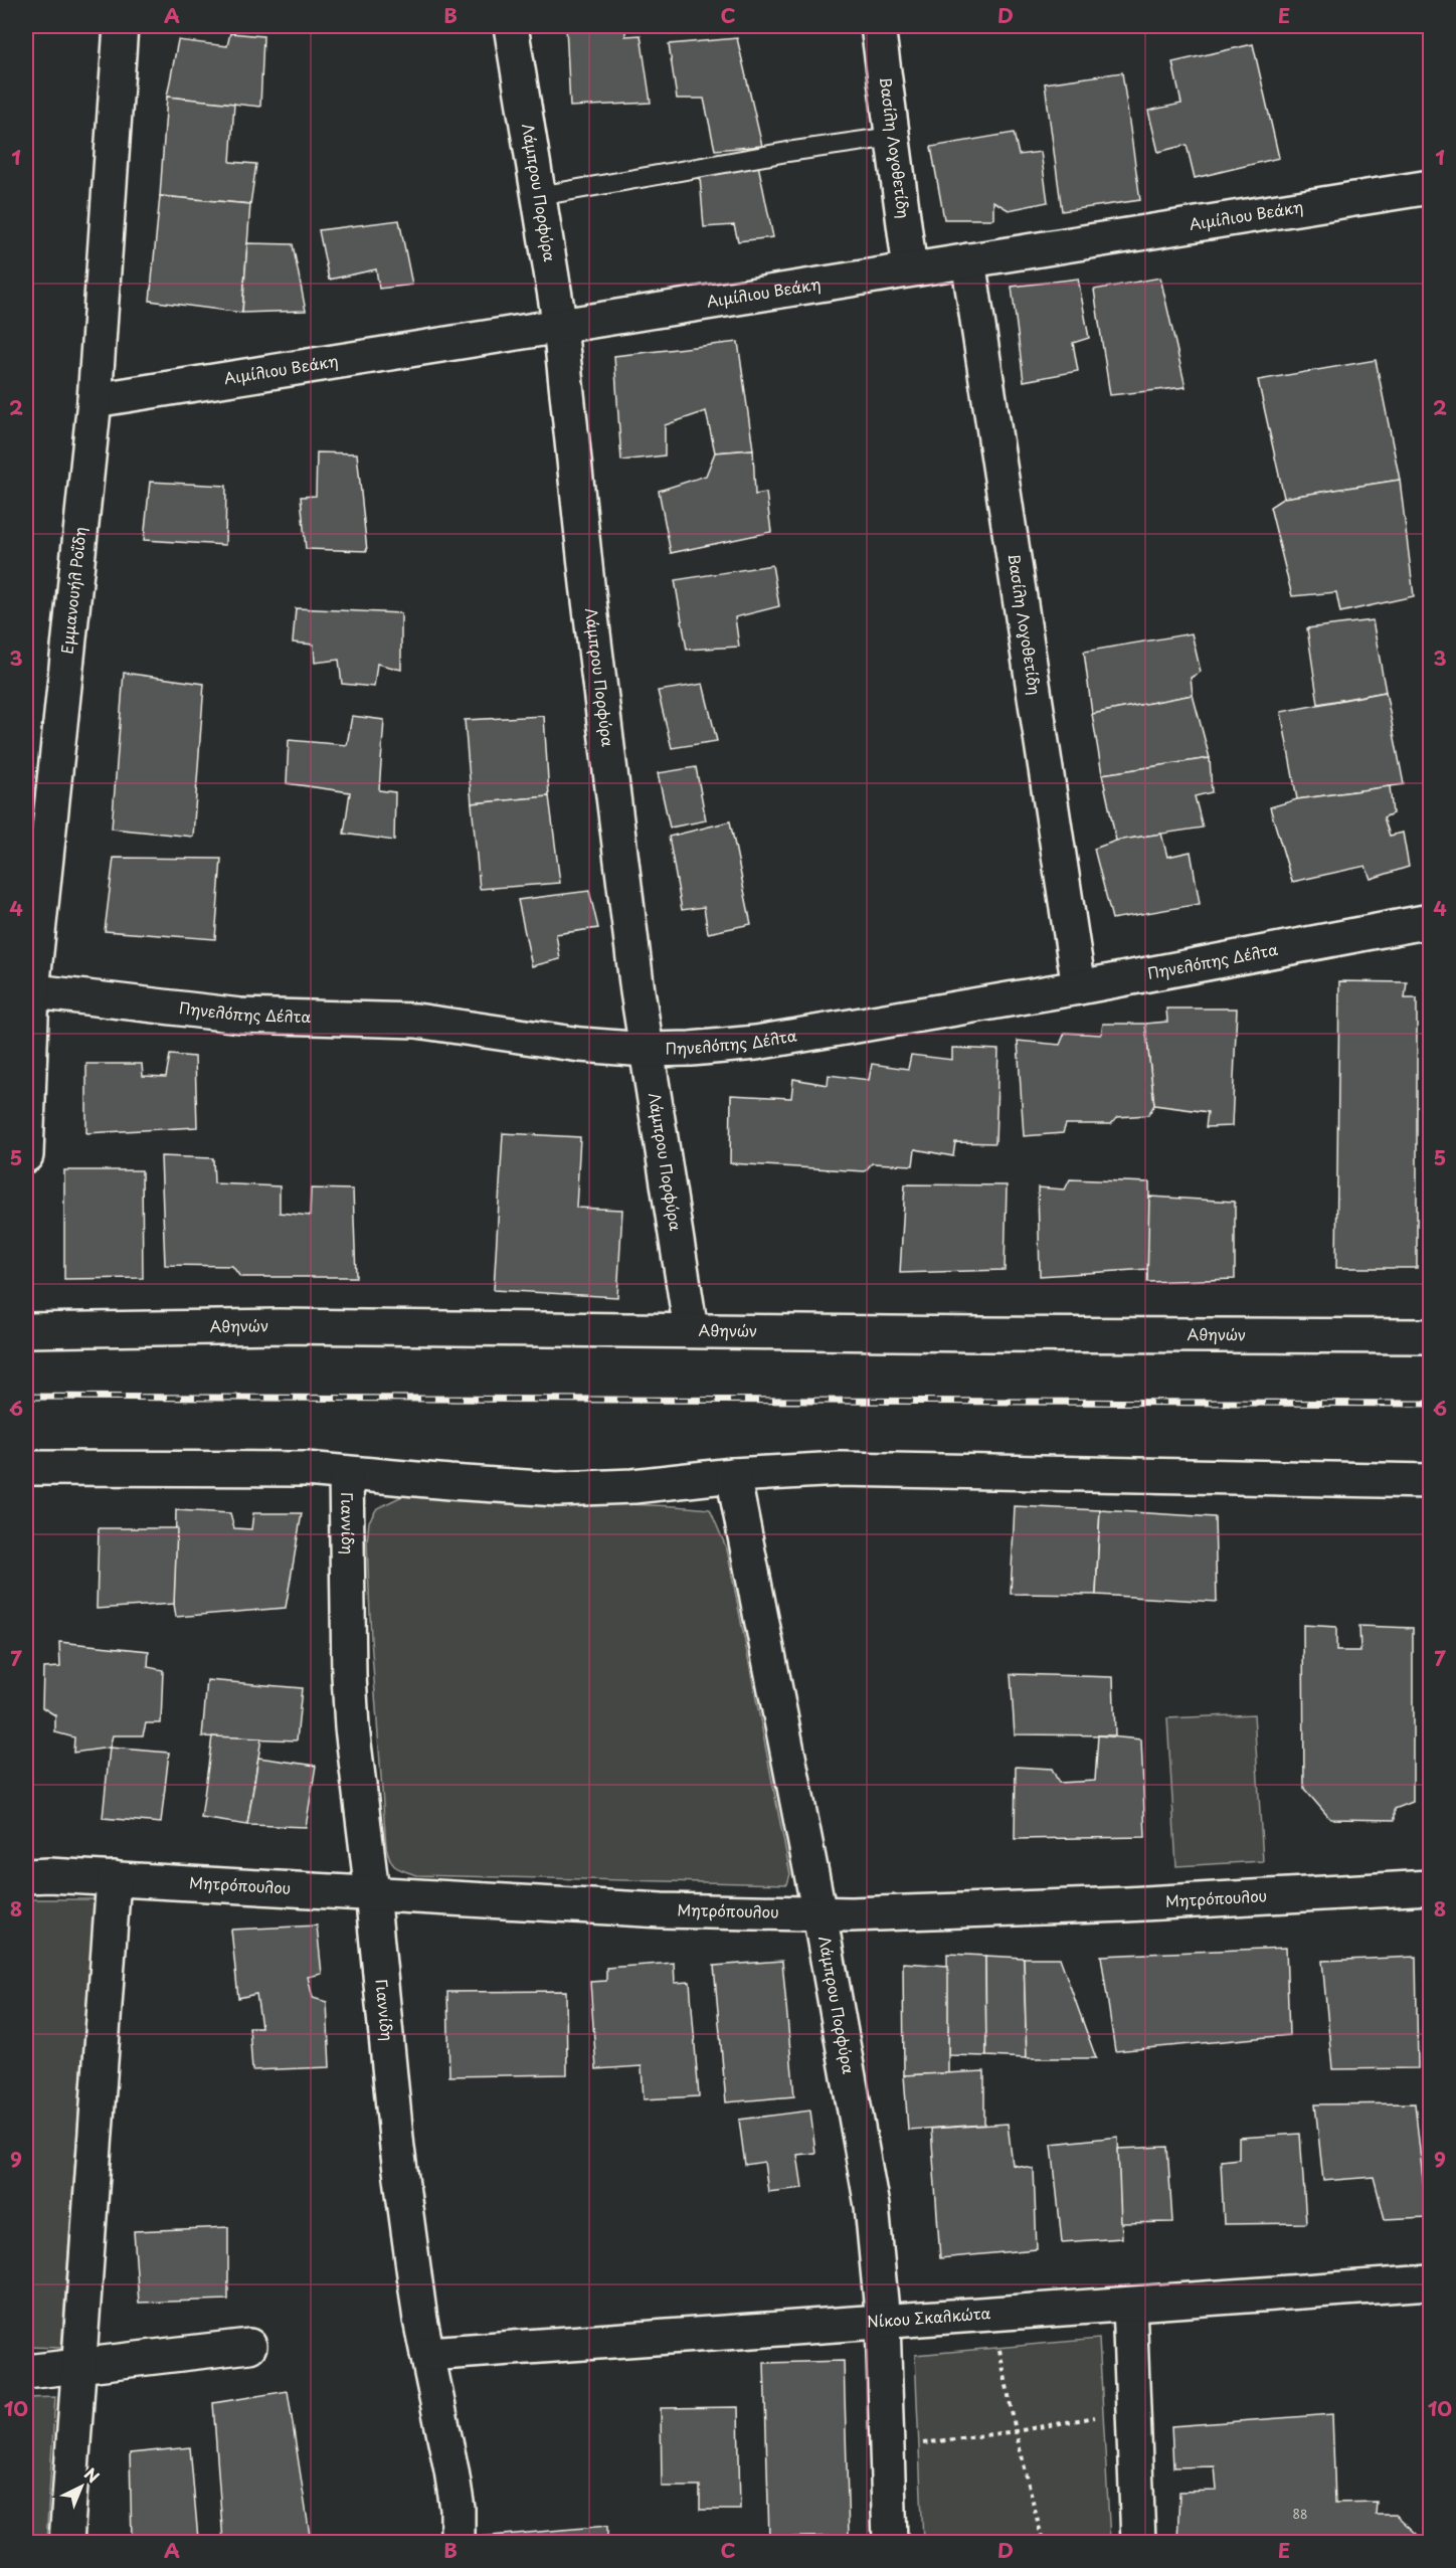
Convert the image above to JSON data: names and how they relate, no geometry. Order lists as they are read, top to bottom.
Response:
{
  "streets": {
    "street": [
      "Βασίλη Λογοθετίδη",
      "Λάμπρου Πορφύρα",
      "Αιμίλιου Βεάκη",
      "Εμμανουήλ Ροΐδη",
      "Πηνελόπης Δέλτα",
      "Αθηνών",
      "Γιαννίδη",
      "Μητρόπουλου",
      "Νίκου Σκαλκώτα"
    ]
  },
  "crossings": [
    ["Βασίλη Λογοθετίδη", "Αιμίλιου Βεάκη"],
    ["Βασίλη Λογοθετίδη", "Πηνελόπης Δέλτα"],
    ["Λάμπρου Πορφύρα", "Αιμίλιου Βεάκη"],
    ["Λάμπρου Πορφύρα", "Πηνελόπης Δέλτα"],
    ["Λάμπρου Πορφύρα", "Αθηνών"],
    ["Λάμπρου Πορφύρα", "Μητρόπουλου"],
    ["Λάμπρου Πορφύρα", "Νίκου Σκαλκώτα"],
    ["Αιμίλιου Βεάκη", "Εμμανουήλ Ροΐδη"],
    ["Εμμανουήλ Ροΐδη", "Πηνελόπης Δέλτα"],
    ["Γιαννίδη", "Μητρόπουλου"],
    ["Γιαννίδη", "Νίκου Σκαλκώτα"]
  ],
  "house_numbers": ["88"],
  "north": "top right",
  "grid": {
    "columns": [
      "A",
      "B",
      "C",
      "D",
      "E"
    ],
    "rows": [
      "1",
      "2",
      "3",
      "4",
      "5",
      "6",
      "7",
      "8",
      "9",
      "10"
    ]
  }
}
